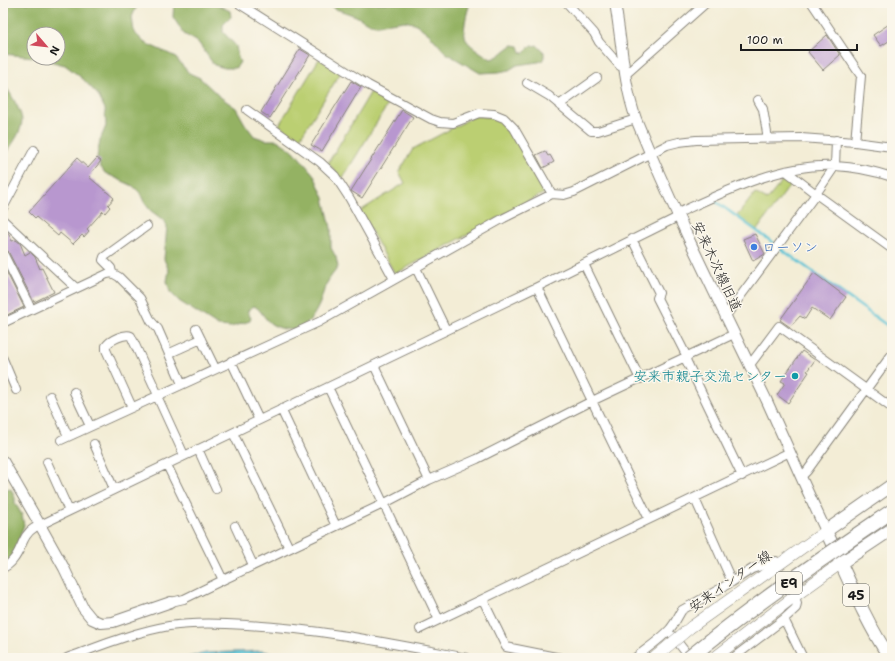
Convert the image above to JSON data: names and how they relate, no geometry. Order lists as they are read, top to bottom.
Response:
{
  "streets": {
    "highway": ["E9"],
    "main road": ["安来インター線", "45"],
    "street": ["安来木次線旧道"]
  },
  "crossings": [
    ["安来木次線旧道", "安来インター線"],
    ["安来木次線旧道", "45"],
    ["安来インター線", "45"]
  ],
  "places": ["ローソン", "安来市親子交流センター"],
  "scale_bar": "100 m",
  "north": "bottom right"
}
